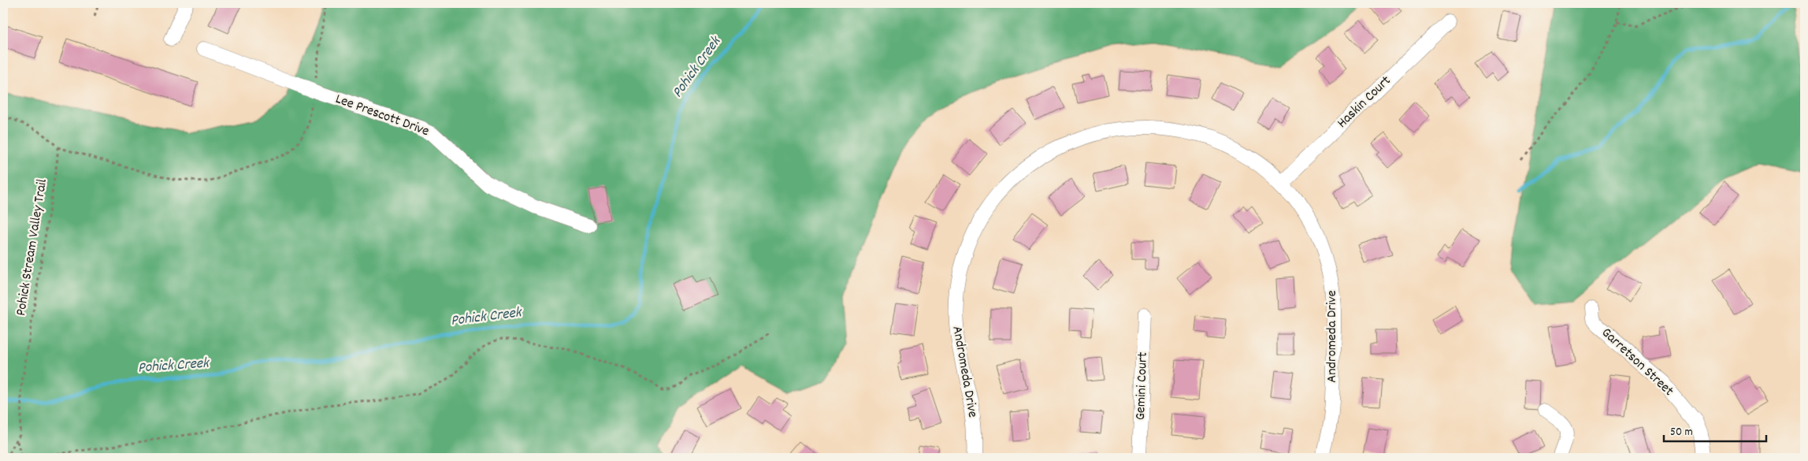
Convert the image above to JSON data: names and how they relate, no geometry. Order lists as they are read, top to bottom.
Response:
{
  "streets": {
    "street": [
      "Haskin Court",
      "Lee Prescott Drive",
      "Andromeda Drive",
      "Garretson Street",
      "Gemini Court"
    ],
    "path": ["Pohick Stream Valley Trail"]
  },
  "crossings": [
    ["Haskin Court", "Andromeda Drive"]
  ],
  "water": ["Pohick Creek"],
  "scale_bar": "50 m"
}
